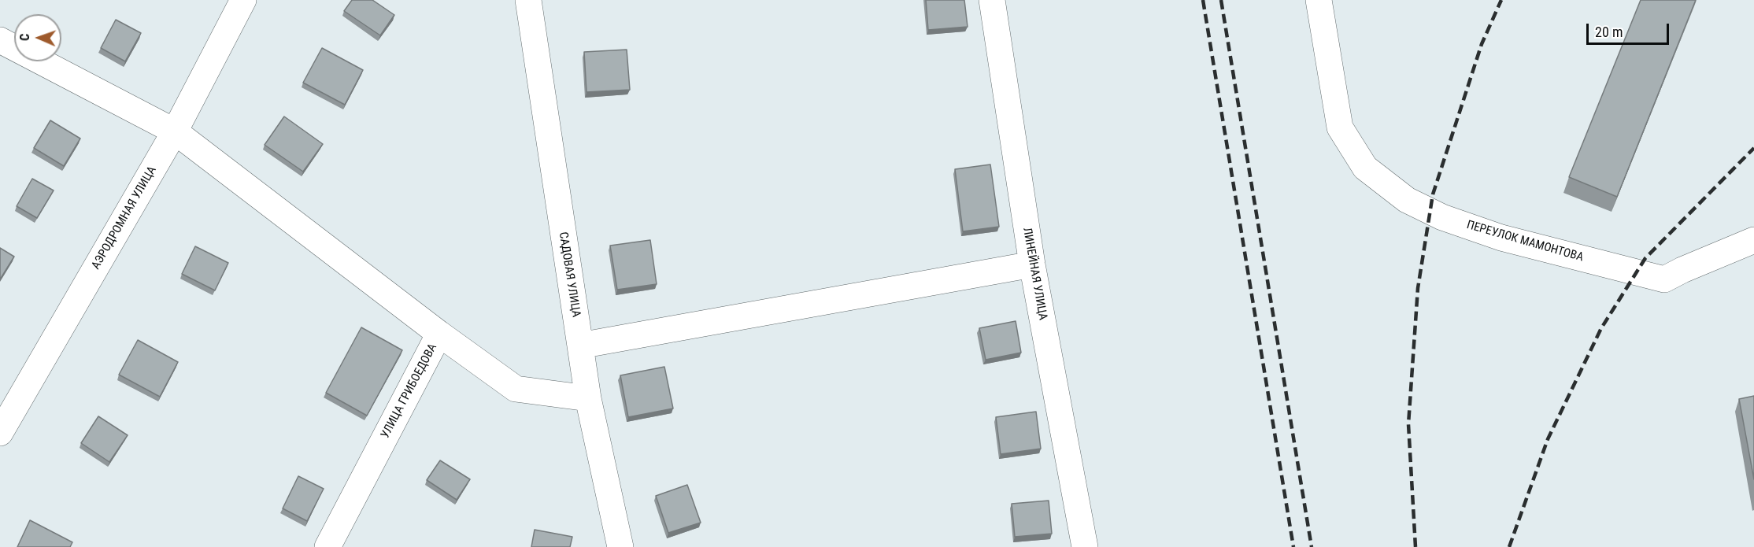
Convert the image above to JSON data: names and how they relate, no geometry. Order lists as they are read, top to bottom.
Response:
{
  "streets": {
    "street": [
      "АЭРОДРОМНАЯ УЛИЦА",
      "ПЕРЕУЛОК МАМОНТОВА",
      "ЛИНЕЙНАЯ УЛИЦА",
      "САДОВАЯ УЛИЦА",
      "УЛИЦА ГРИБОЕДОВА"
    ]
  },
  "crossings": [
    ["САДОВАЯ УЛИЦА", "УЛИЦА ГРИБОЕДОВА"]
  ],
  "scale_bar": "20 m",
  "north": "left"
}
